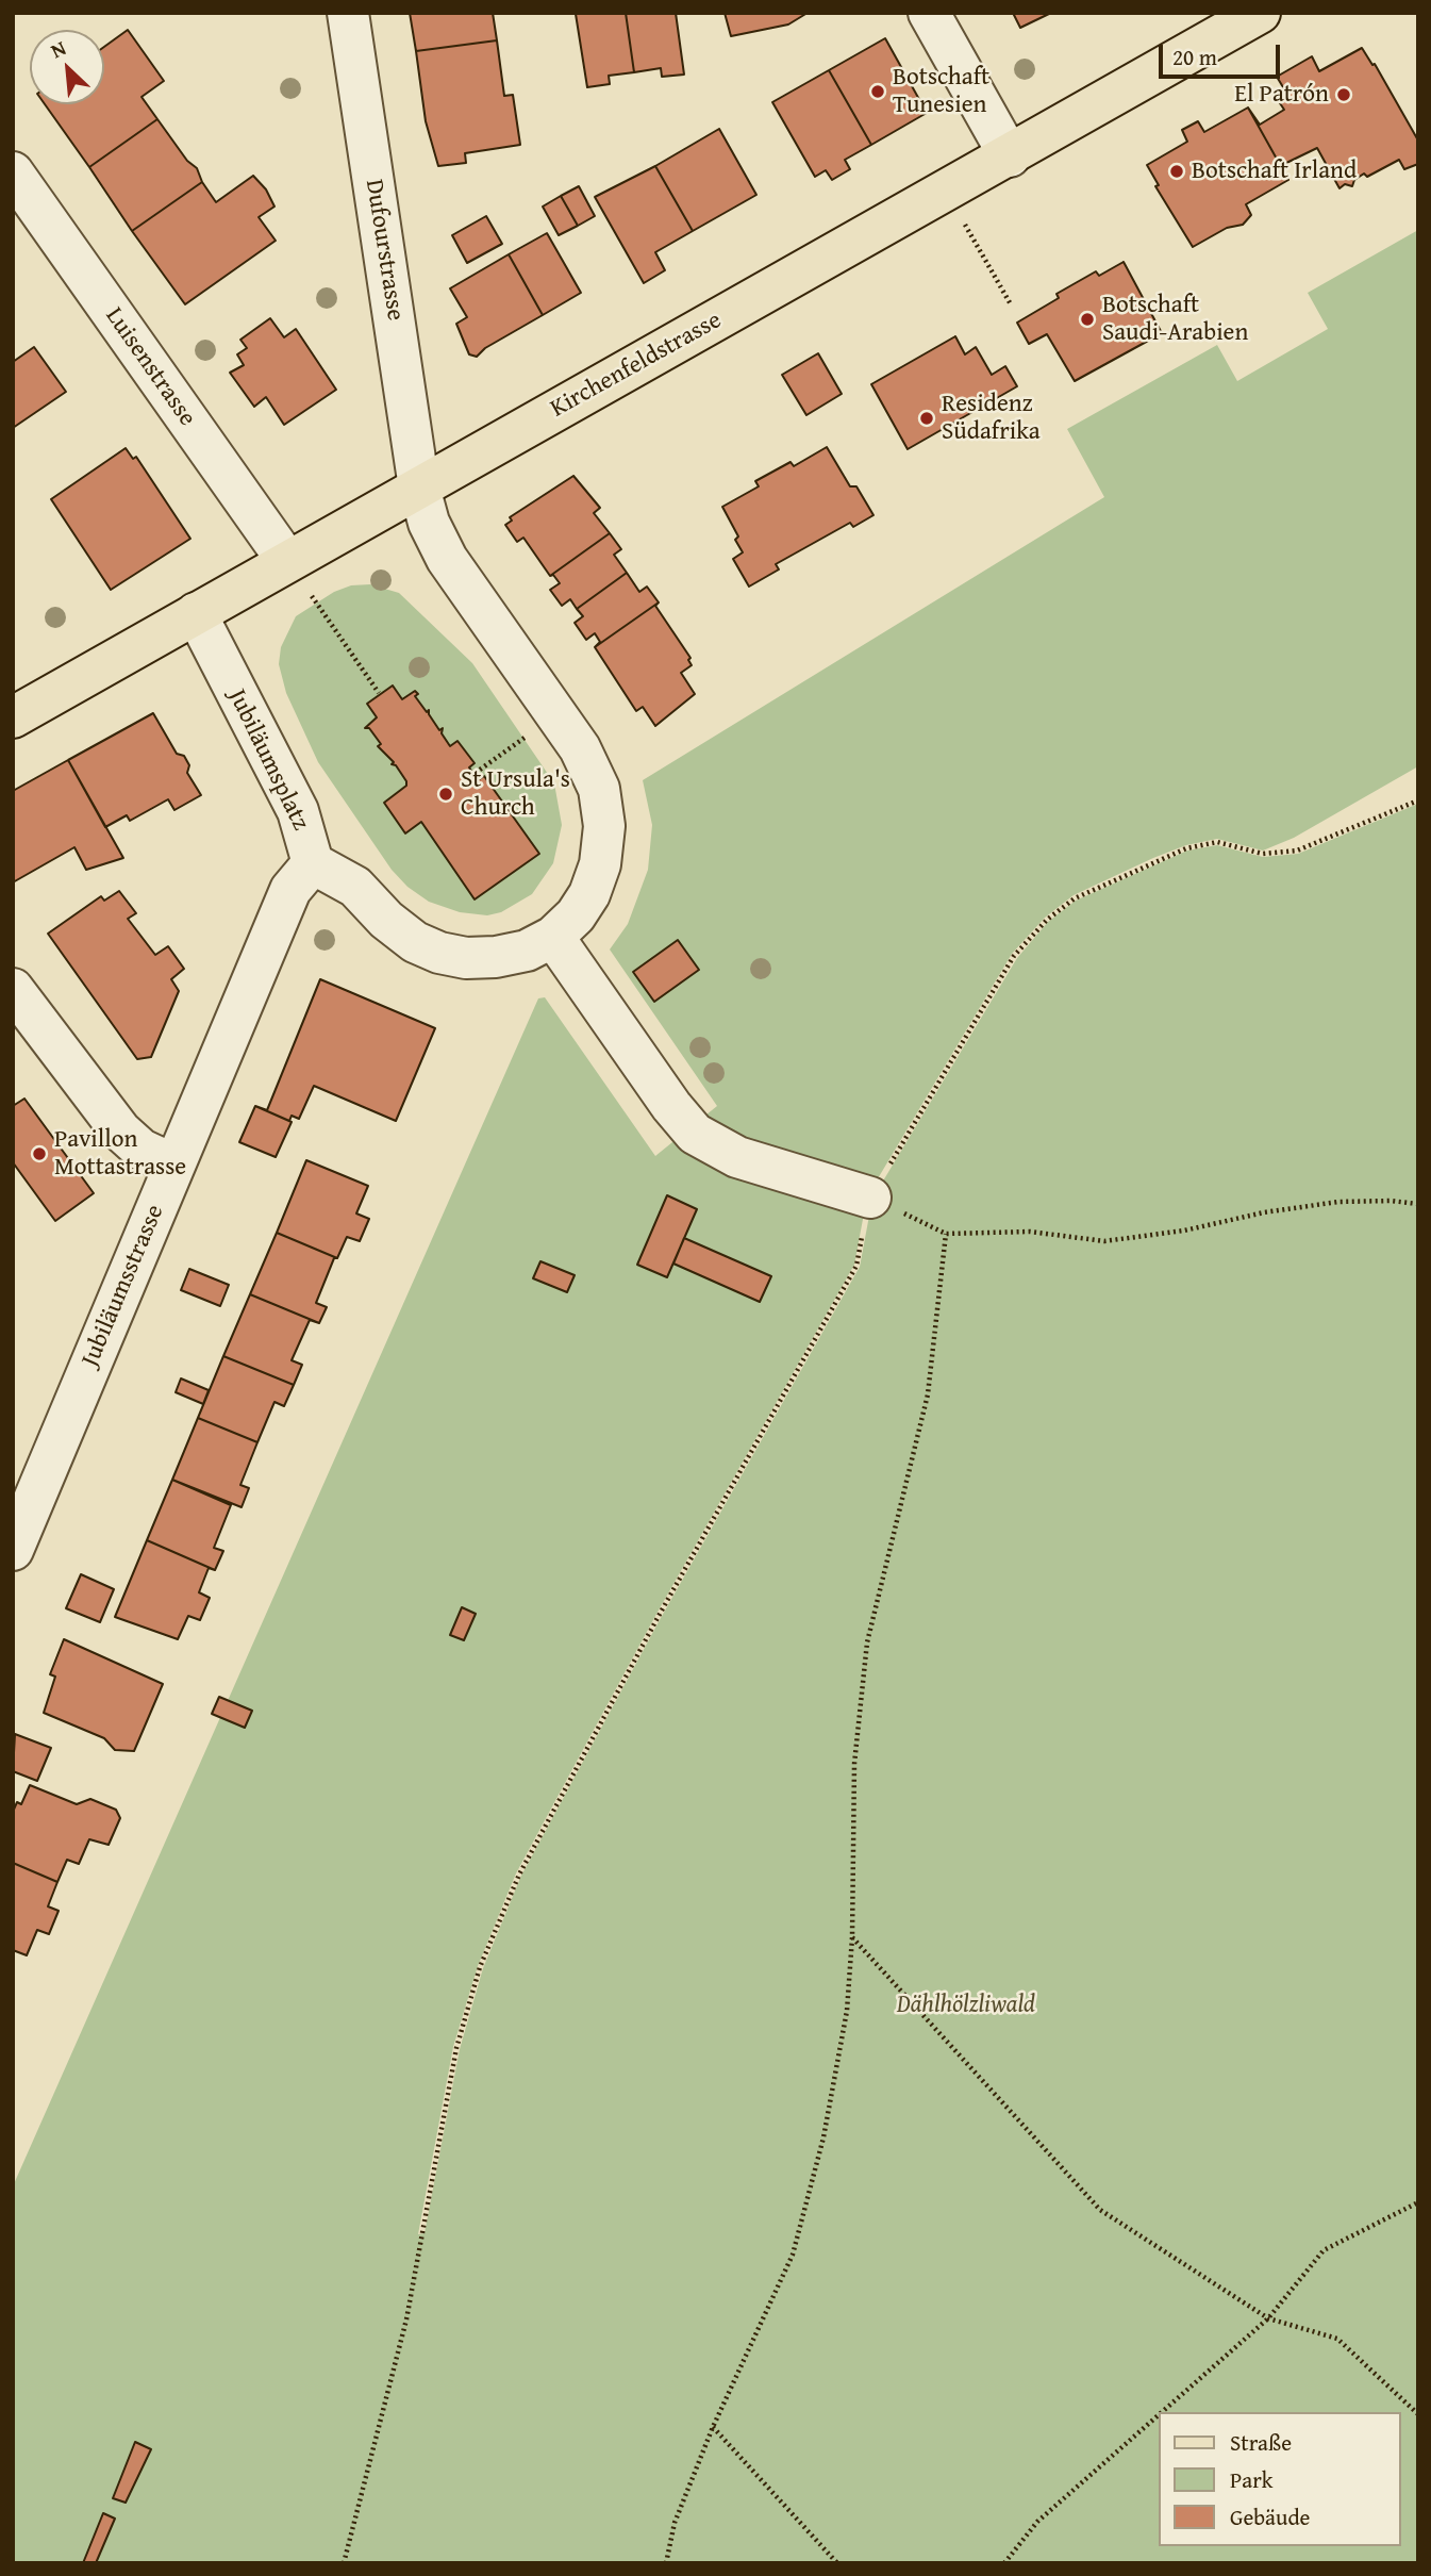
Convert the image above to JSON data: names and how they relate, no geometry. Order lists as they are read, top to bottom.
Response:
{
  "streets": {
    "main road": ["Kirchenfeldstrasse"],
    "street": [
      "Dufourstrasse",
      "Luisenstrasse",
      "Jubiläumsplatz",
      "Jubiläumsstrasse"
    ]
  },
  "crossings": [
    ["Dufourstrasse", "Kirchenfeldstrasse"],
    ["Dufourstrasse", "Jubiläumsplatz"],
    ["Kirchenfeldstrasse", "Luisenstrasse"],
    ["Kirchenfeldstrasse", "Jubiläumsplatz"],
    ["Jubiläumsplatz", "Jubiläumsstrasse"]
  ],
  "parks": ["Dählhölzliwald"],
  "places": [
    "Botschaft Tunesien",
    "El Patrón",
    "Botschaft Irland",
    "Botschaft Saudi-Arabien",
    "Residenz Südafrika",
    "St Ursula's Church",
    "Pavillon Mottastrasse"
  ],
  "legend": ["Straße", "Park", "Gebäude"],
  "scale_bar": "20 m",
  "north": "top left"
}
